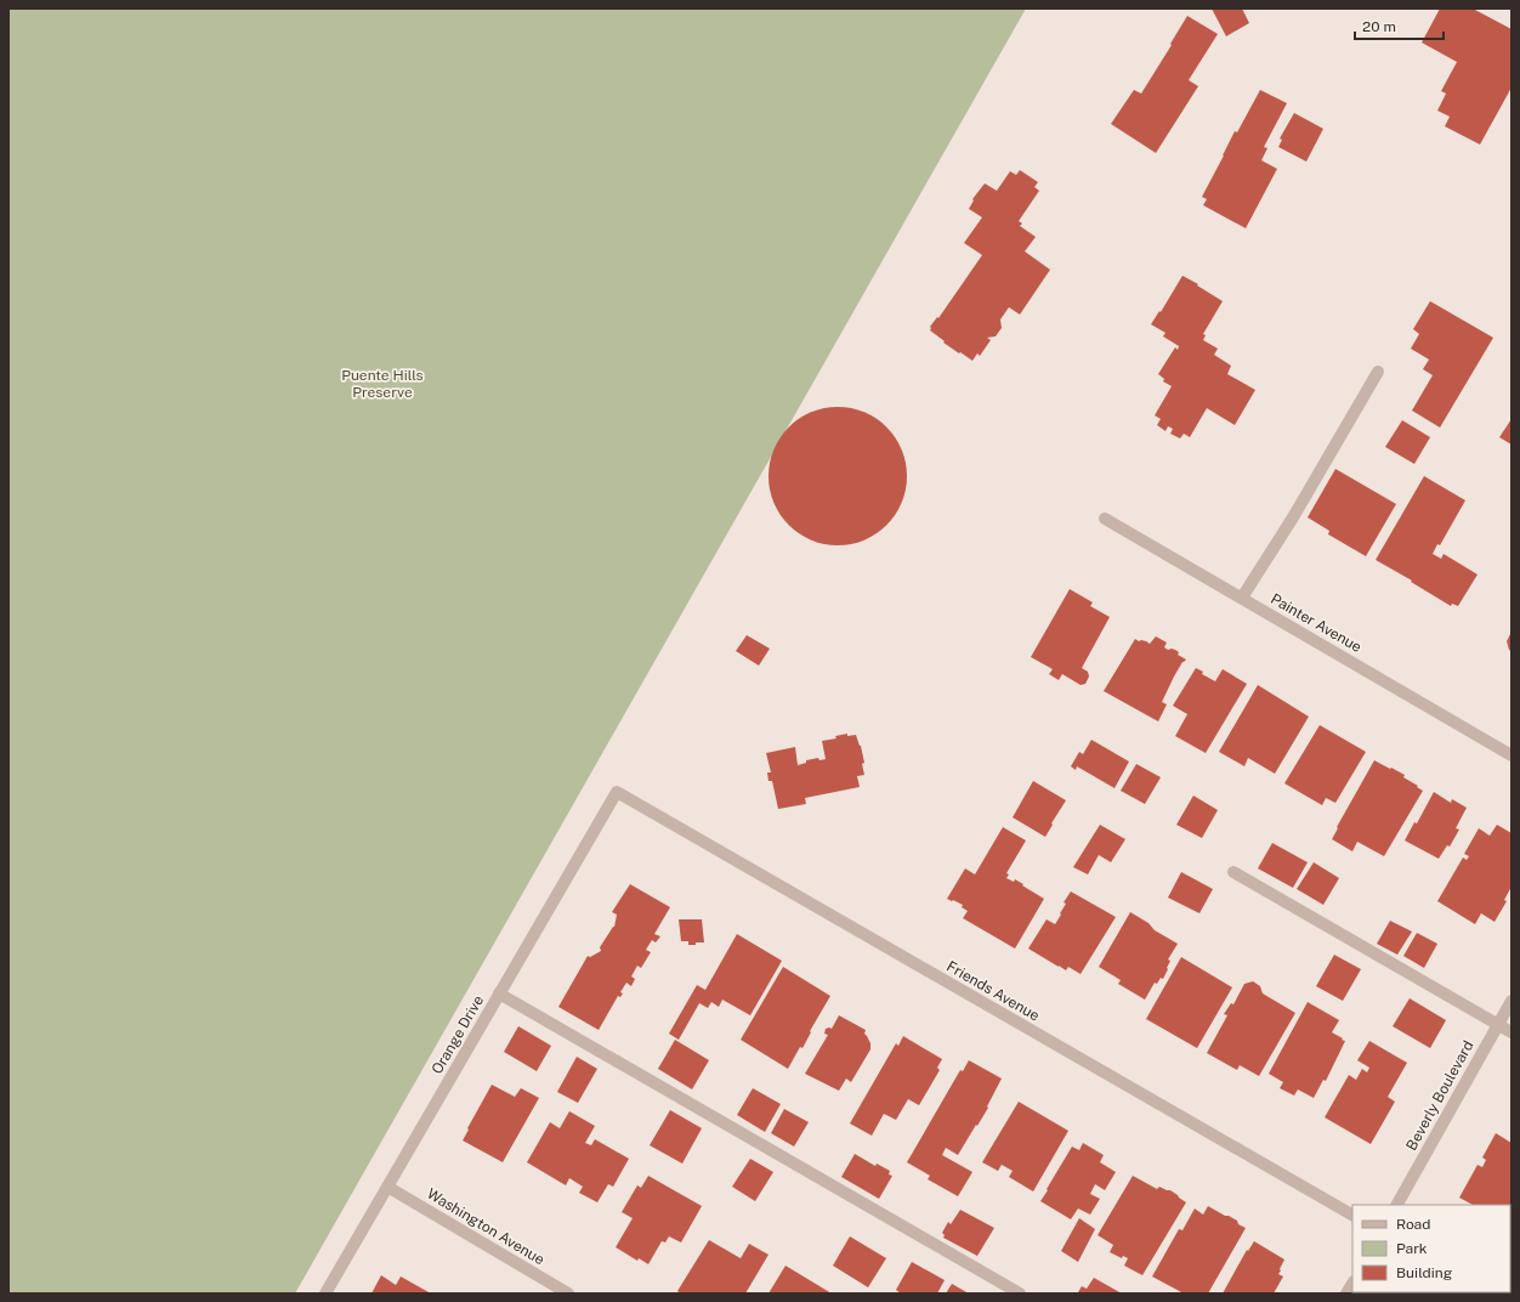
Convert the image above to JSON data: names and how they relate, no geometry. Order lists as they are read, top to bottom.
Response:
{
  "streets": {
    "street": [
      "Painter Avenue",
      "Friends Avenue",
      "Orange Drive",
      "Beverly Boulevard",
      "Washington Avenue"
    ]
  },
  "crossings": [
    ["Friends Avenue", "Orange Drive"],
    ["Orange Drive", "Washington Avenue"]
  ],
  "parks": ["Puente Hills Preserve"],
  "legend": ["Road", "Park", "Building"],
  "scale_bar": "20 m"
}
